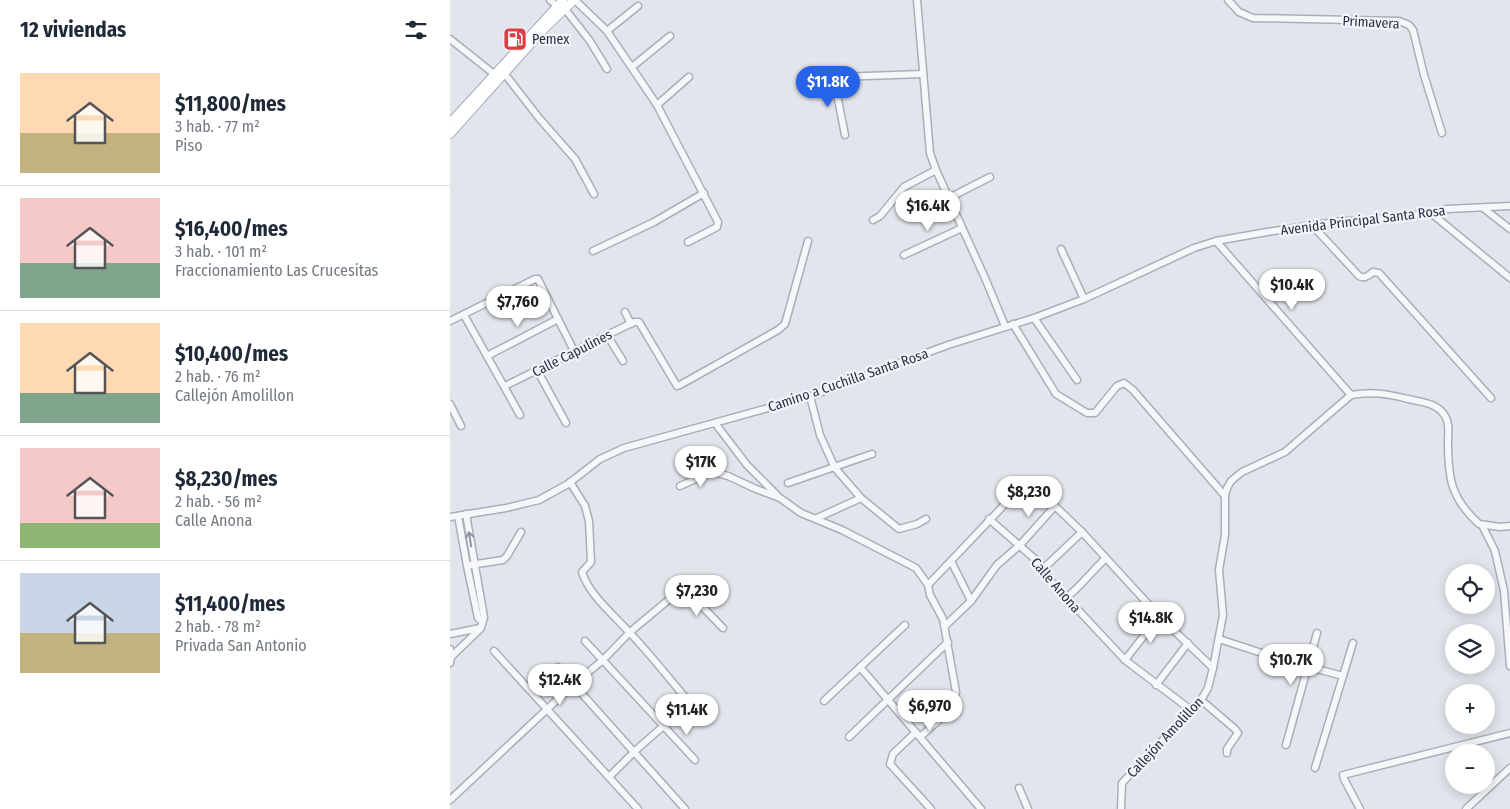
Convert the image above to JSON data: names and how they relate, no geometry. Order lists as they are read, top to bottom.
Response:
{
  "streets": {
    "street": [
      "Primavera",
      "Avenida Principal Santa Rosa",
      "Calle Capulines",
      "Camino a Cuchilla Santa Rosa",
      "Calle Anona",
      "Callejón Amolillon"
    ]
  },
  "crossings": [
    ["Avenida Principal Santa Rosa", "Camino a Cuchilla Santa Rosa"],
    ["Calle Anona", "Callejón Amolillon"]
  ],
  "places": {
    "fuel station": ["Pemex"]
  },
  "page": {
    "heading": "12 viviendas",
    "list": [
      {
        "name": "$11,800/mes",
        "note": "3 hab. · 77 m² · Piso"
      },
      {
        "name": "$16,400/mes",
        "note": "3 hab. · 101 m² · Fraccionamiento Las Crucesitas"
      },
      {
        "name": "$10,400/mes",
        "note": "2 hab. · 76 m² · Callejón Amolillon"
      },
      {
        "name": "$8,230/mes",
        "note": "2 hab. · 56 m² · Calle Anona"
      },
      {
        "name": "$11,400/mes",
        "note": "2 hab. · 78 m² · Privada San Antonio"
      }
    ],
    "price": [
      "$11.8K",
      "$16.4K",
      "$10.4K",
      "$7,760",
      "$17K",
      "$8,230",
      "$7,230",
      "$14.8K",
      "$10.7K",
      "$12.4K",
      "$6,970",
      "$11.4K"
    ],
    "map_buttons": ["+", "−"]
  }
}
